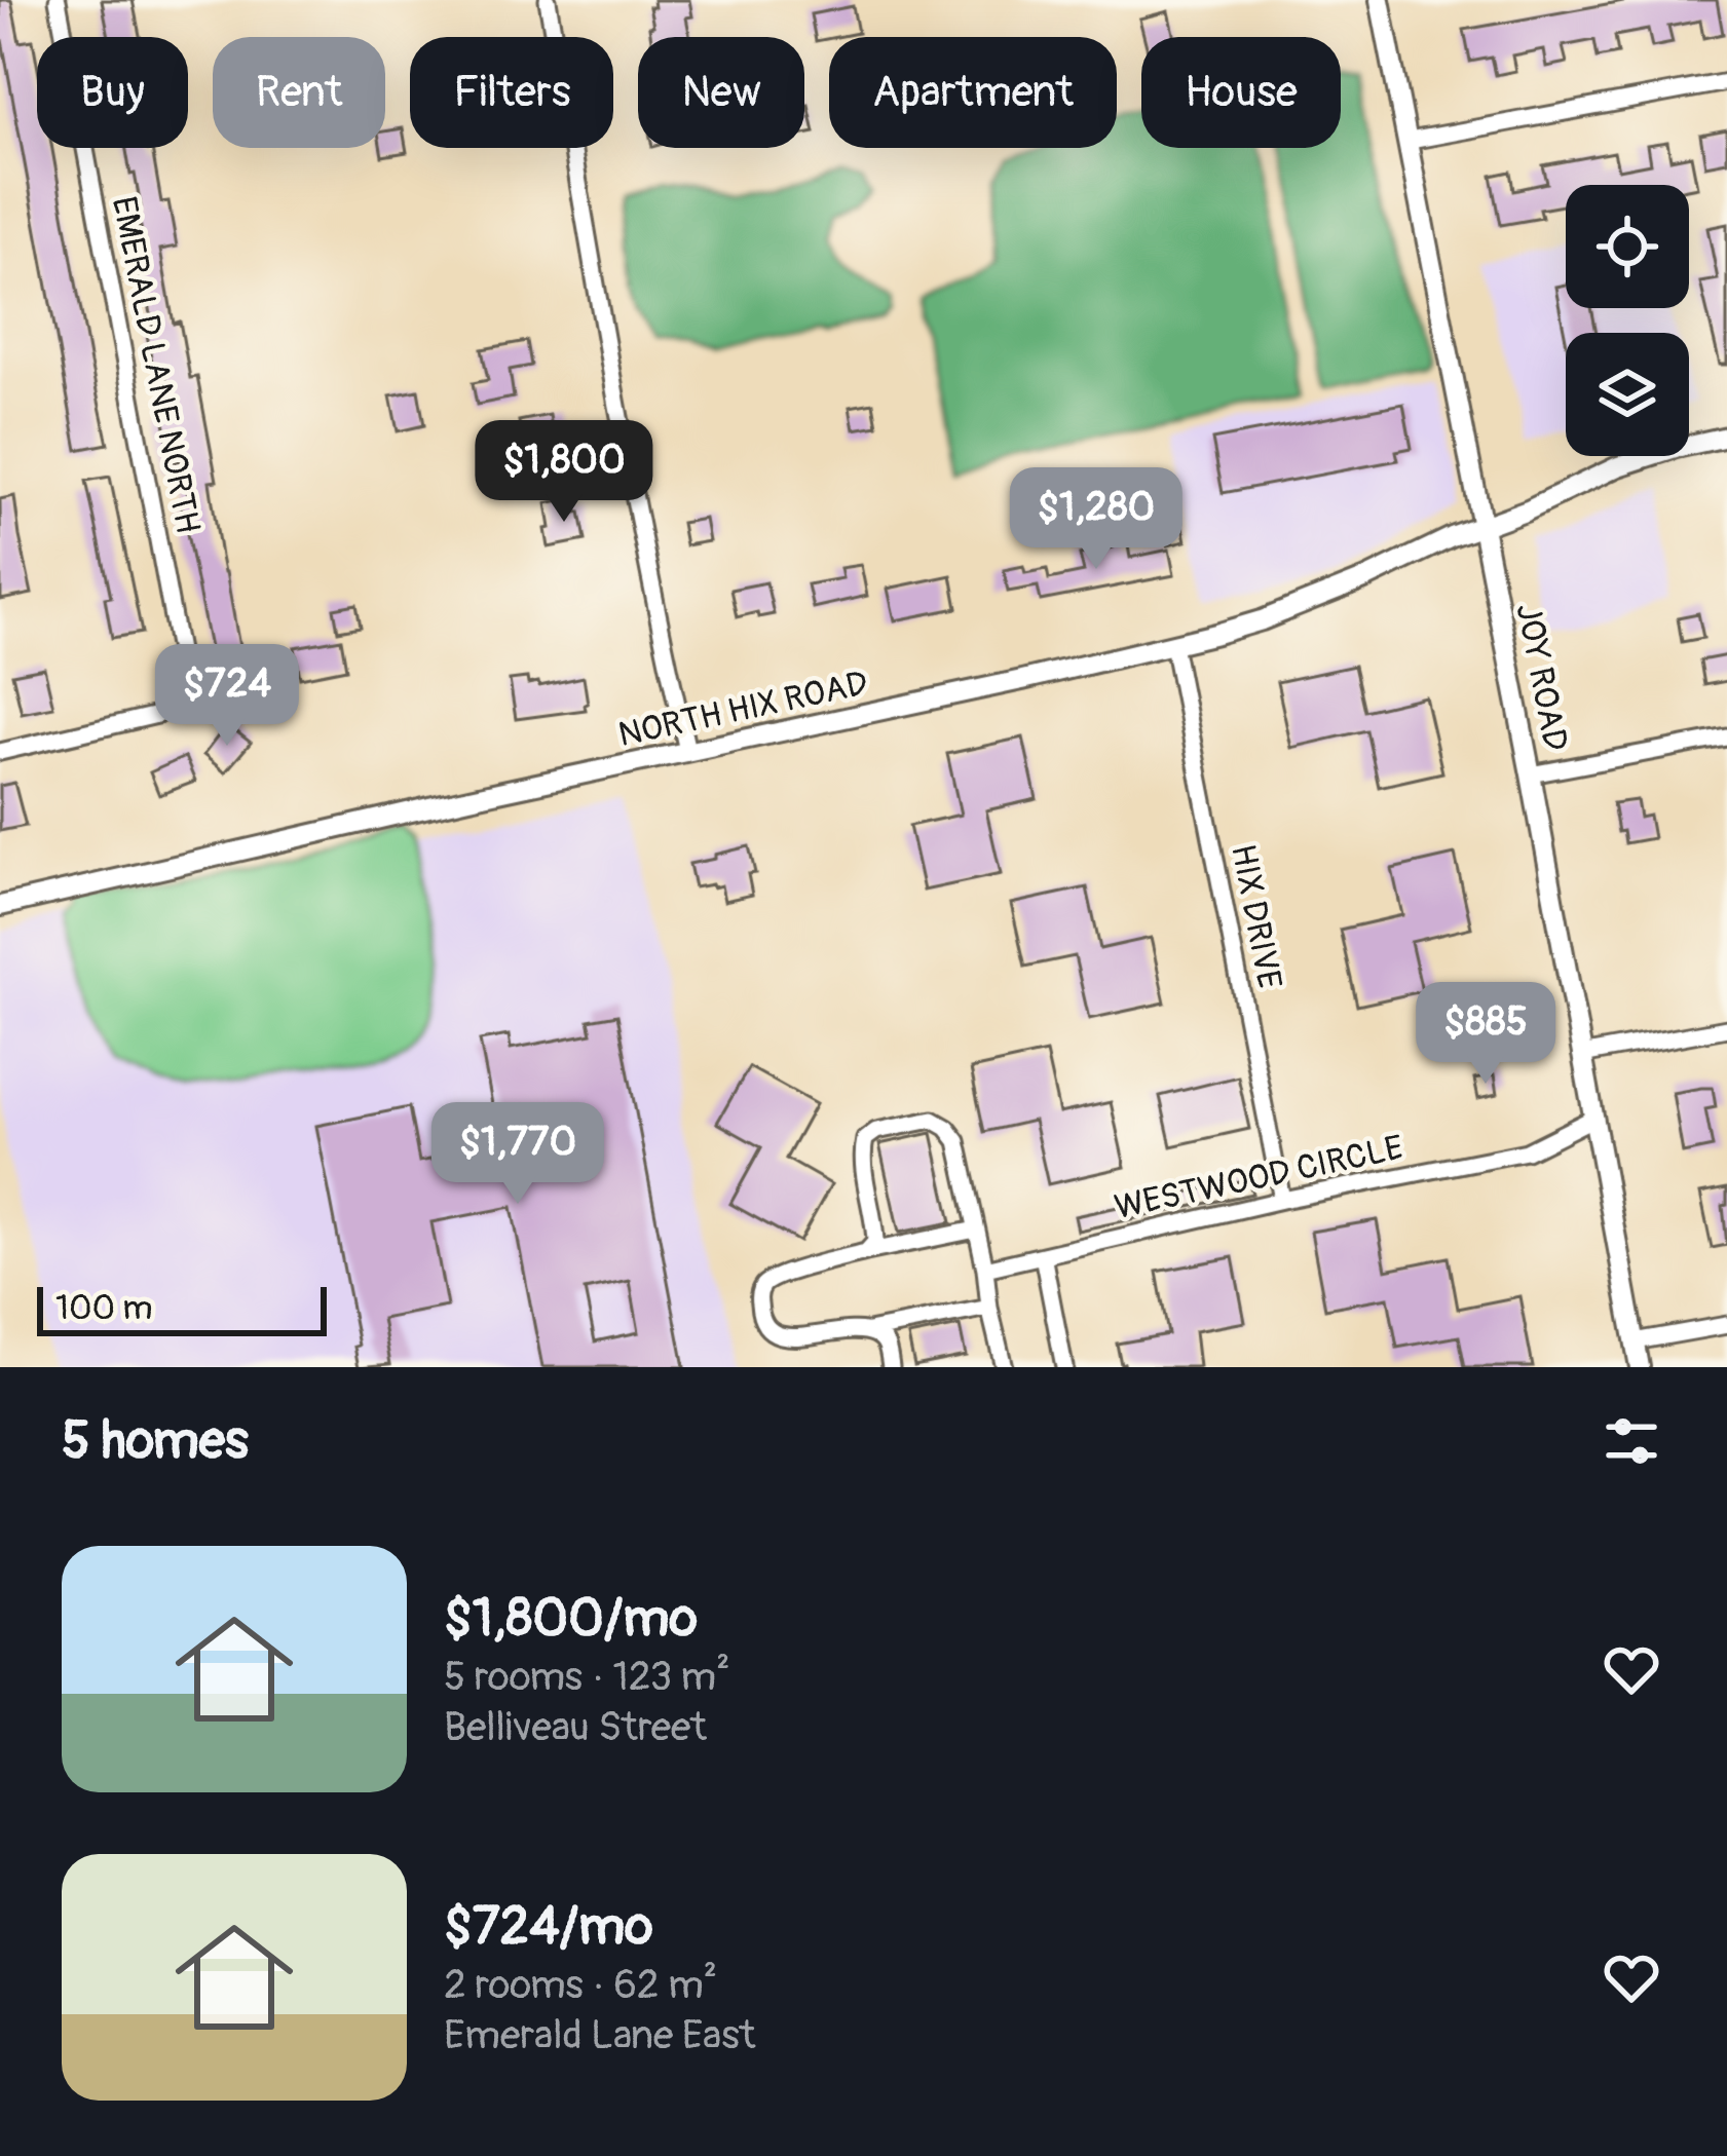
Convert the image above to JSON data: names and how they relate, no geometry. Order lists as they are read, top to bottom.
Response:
{
  "streets": {
    "street": [
      "EMERALD LANE NORTH",
      "JOY ROAD",
      "NORTH HIX ROAD",
      "HIX DRIVE",
      "WESTWOOD CIRCLE"
    ]
  },
  "crossings": [
    ["JOY ROAD", "NORTH HIX ROAD"],
    ["JOY ROAD", "WESTWOOD CIRCLE"],
    ["NORTH HIX ROAD", "HIX DRIVE"],
    ["HIX DRIVE", "WESTWOOD CIRCLE"]
  ],
  "scale_bar": "100 m",
  "page": {
    "chip": [
      "Buy",
      "Rent",
      "Filters",
      "New",
      "Apartment",
      "House"
    ],
    "price": [
      "$1,800",
      "$1,280",
      "$724",
      "$885",
      "$1,770"
    ],
    "scale": "100 m",
    "heading": "5 homes",
    "list": [
      {
        "name": "$1,800/mo",
        "note": "5 rooms · 123 m² · Belliveau Street"
      },
      {
        "name": "$724/mo",
        "note": "2 rooms · 62 m² · Emerald Lane East"
      }
    ]
  }
}
